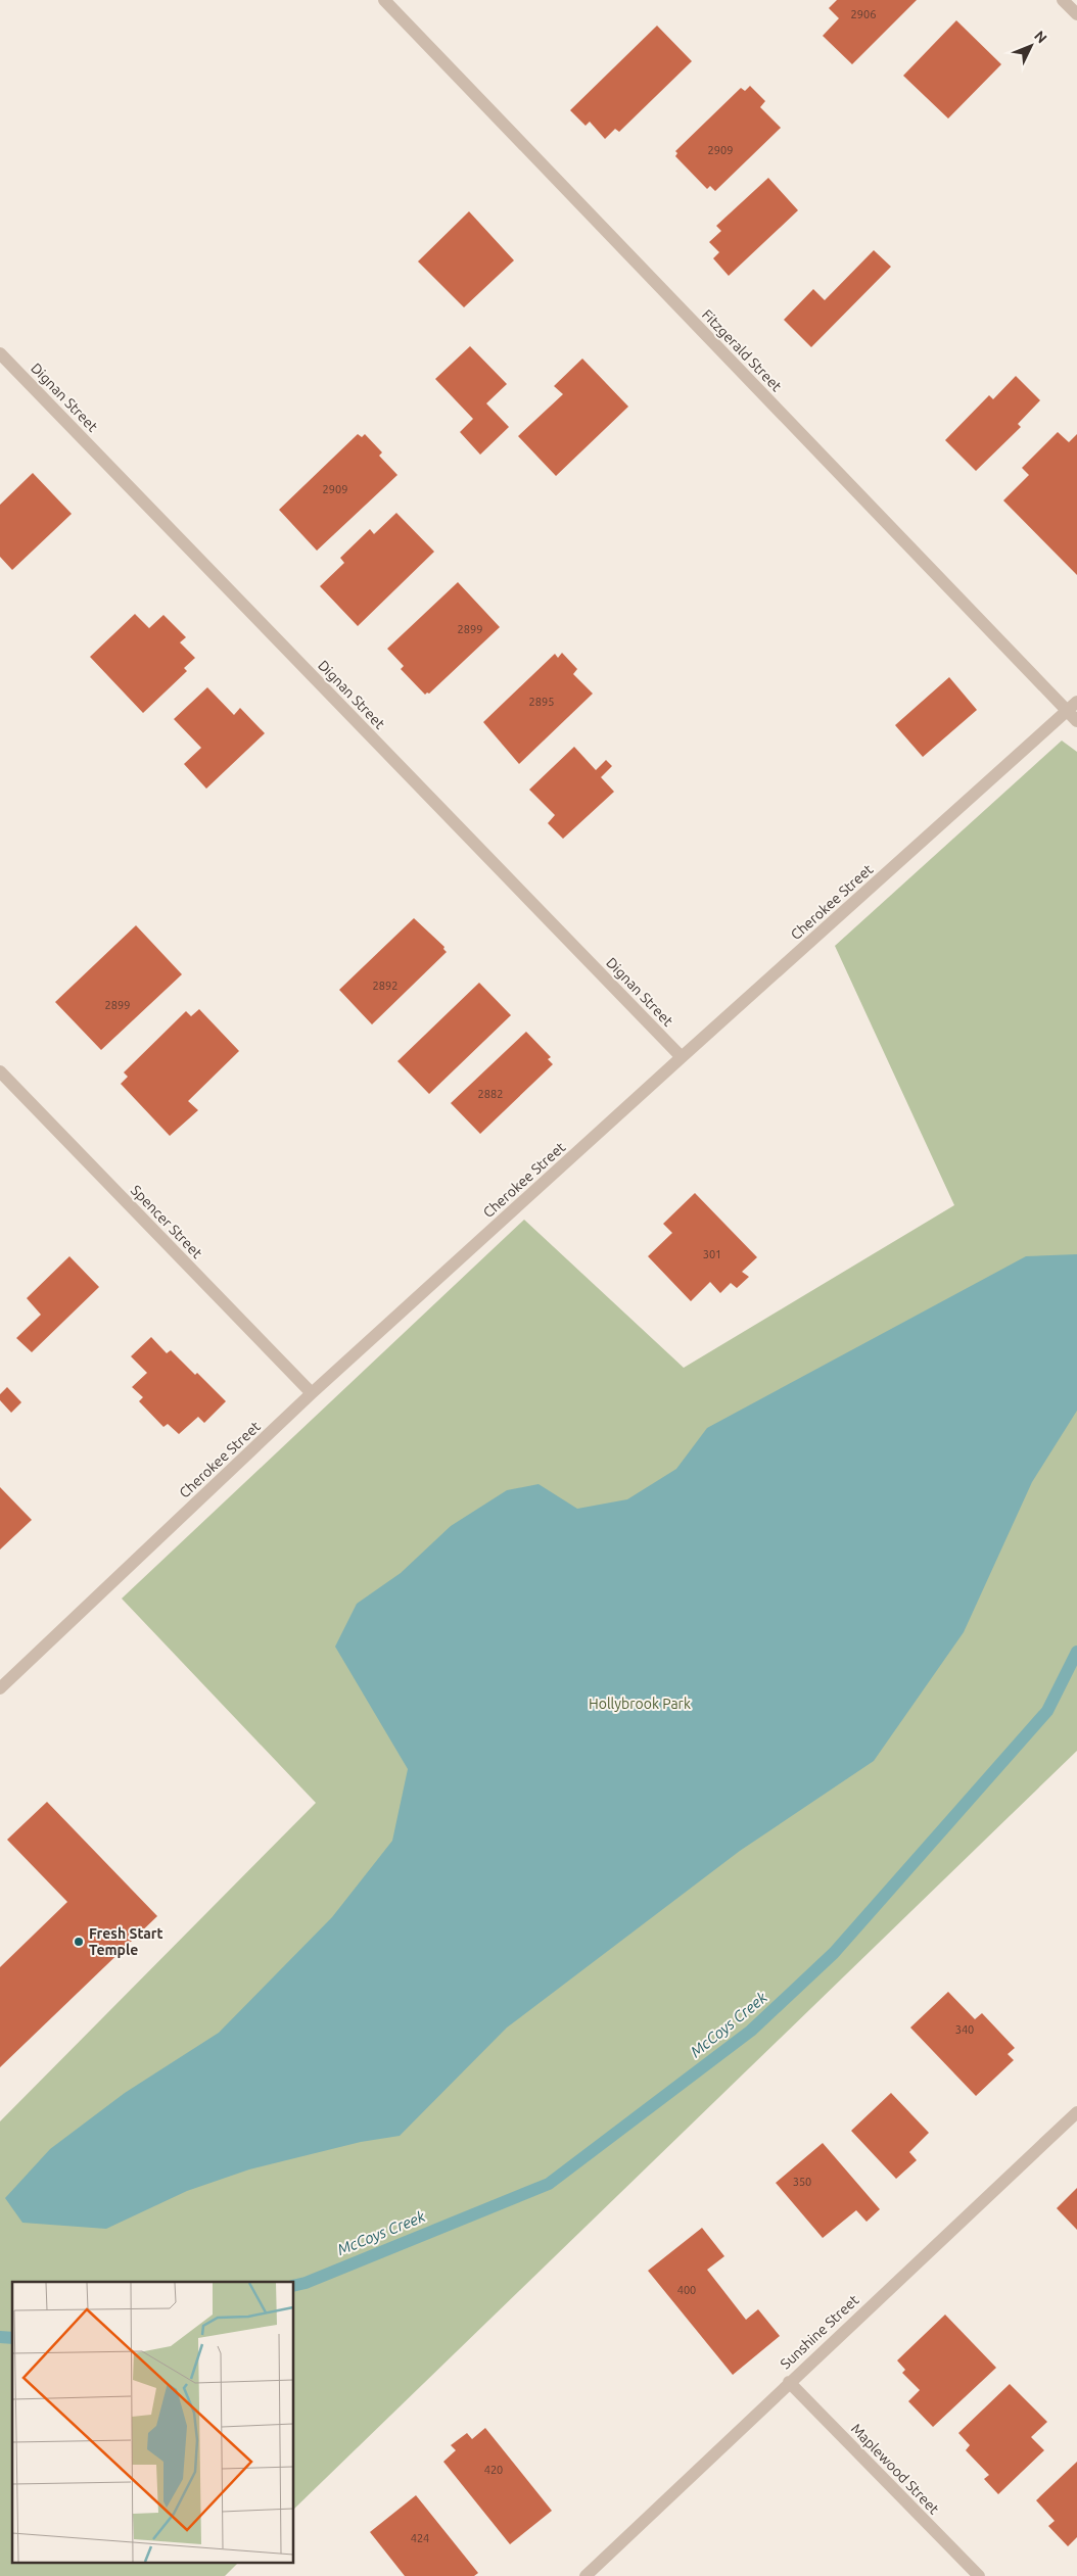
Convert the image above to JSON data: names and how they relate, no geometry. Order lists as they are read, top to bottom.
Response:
{
  "streets": {
    "street": [
      "Fitzgerald Street",
      "Dignan Street",
      "Cherokee Street",
      "Spencer Street",
      "Sunshine Street",
      "Maplewood Street"
    ]
  },
  "crossings": [
    ["Fitzgerald Street", "Cherokee Street"],
    ["Dignan Street", "Cherokee Street"],
    ["Cherokee Street", "Spencer Street"],
    ["Sunshine Street", "Maplewood Street"]
  ],
  "water": ["McCoys Creek"],
  "parks": ["Hollybrook Park"],
  "places": ["Fresh Start Temple"],
  "house_numbers": [
    "2906",
    "2909",
    "2909",
    "2899",
    "2895",
    "2892",
    "2899",
    "2882",
    "301",
    "340",
    "350",
    "400",
    "420",
    "424"
  ],
  "north": "top right"
}
